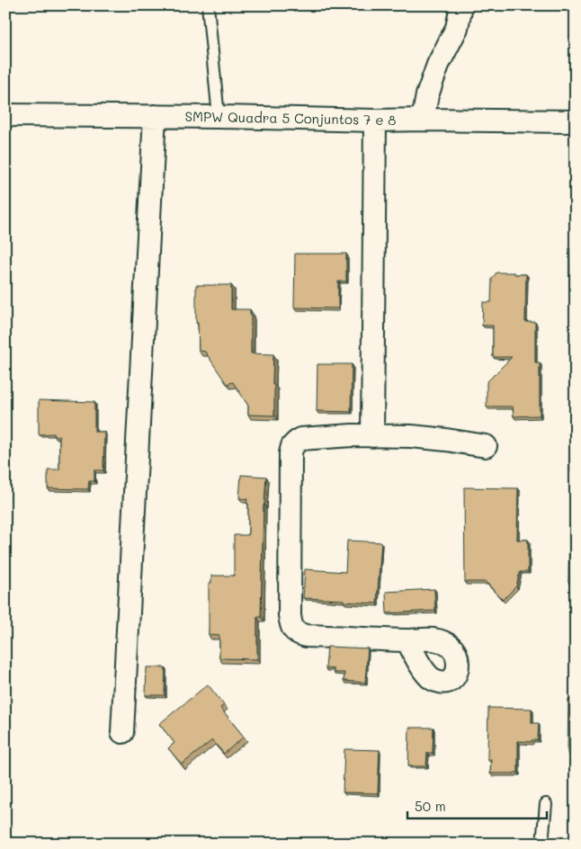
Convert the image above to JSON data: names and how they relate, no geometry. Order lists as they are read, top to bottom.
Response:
{
  "streets": {
    "street": ["SMPW Quadra 5 Conjuntos 7 e 8"]
  },
  "scale_bar": "50 m"
}
